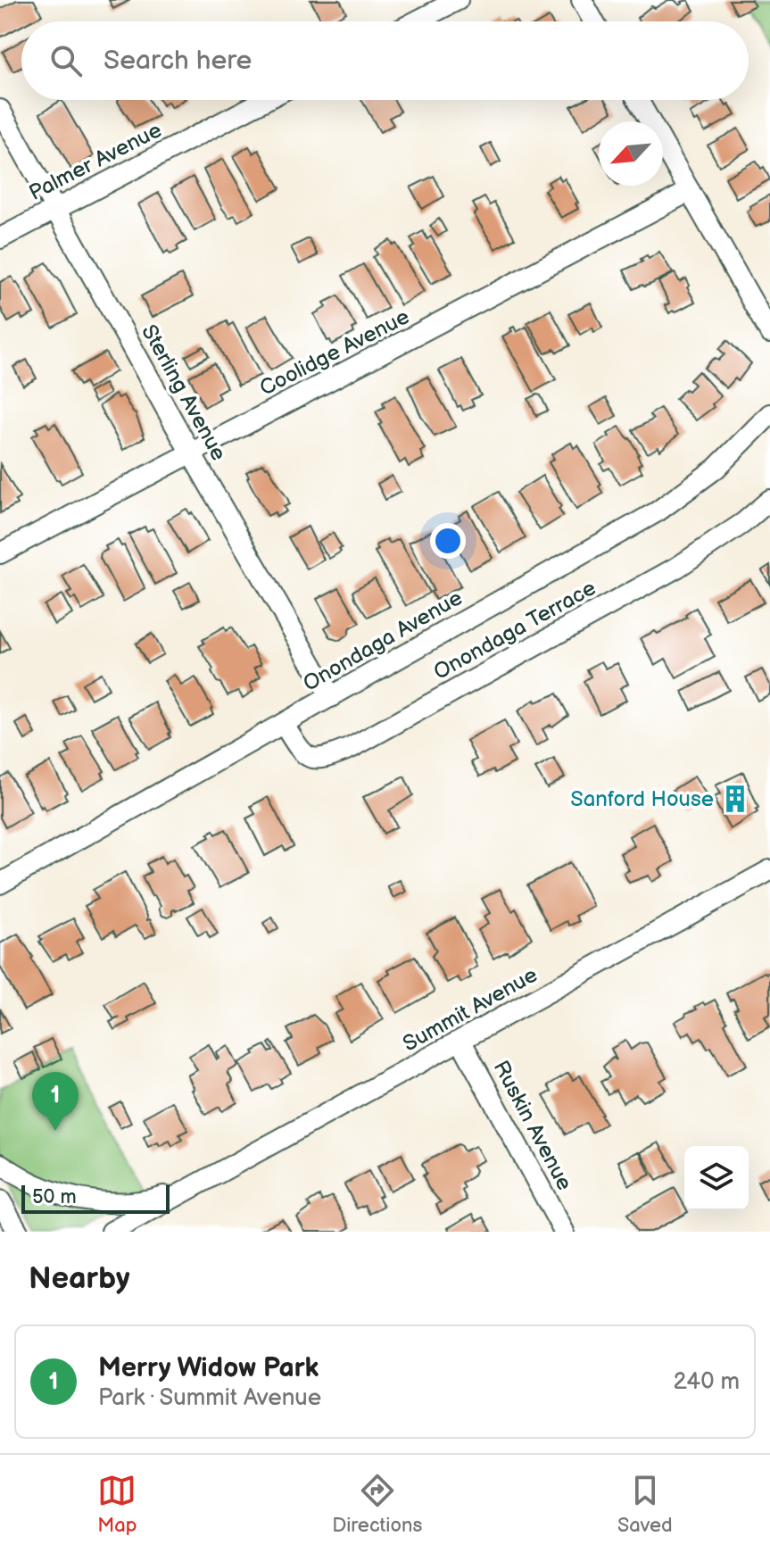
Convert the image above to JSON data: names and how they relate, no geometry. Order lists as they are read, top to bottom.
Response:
{
  "streets": {
    "street": [
      "Palmer Avenue",
      "Coolidge Avenue",
      "Sterling Avenue",
      "Onondaga Terrace",
      "Onondaga Avenue",
      "Summit Avenue",
      "Ruskin Avenue"
    ]
  },
  "crossings": [
    ["Palmer Avenue", "Sterling Avenue"],
    ["Coolidge Avenue", "Sterling Avenue"],
    ["Sterling Avenue", "Onondaga Avenue"],
    ["Onondaga Terrace", "Onondaga Avenue"],
    ["Summit Avenue", "Ruskin Avenue"]
  ],
  "places": {
    "building": ["Sanford House"]
  },
  "scale_bar": "50 m",
  "north": "bottom left",
  "page": {
    "search": "Search here",
    "pins": "1",
    "scale": "50 m",
    "heading": "Nearby",
    "list": [
      {
        "mark": "1",
        "name": "Merry Widow Park",
        "note": "Park · Summit Avenue",
        "value": "240 m"
      }
    ],
    "nav": ["Map", "Directions", "Saved"]
  }
}
